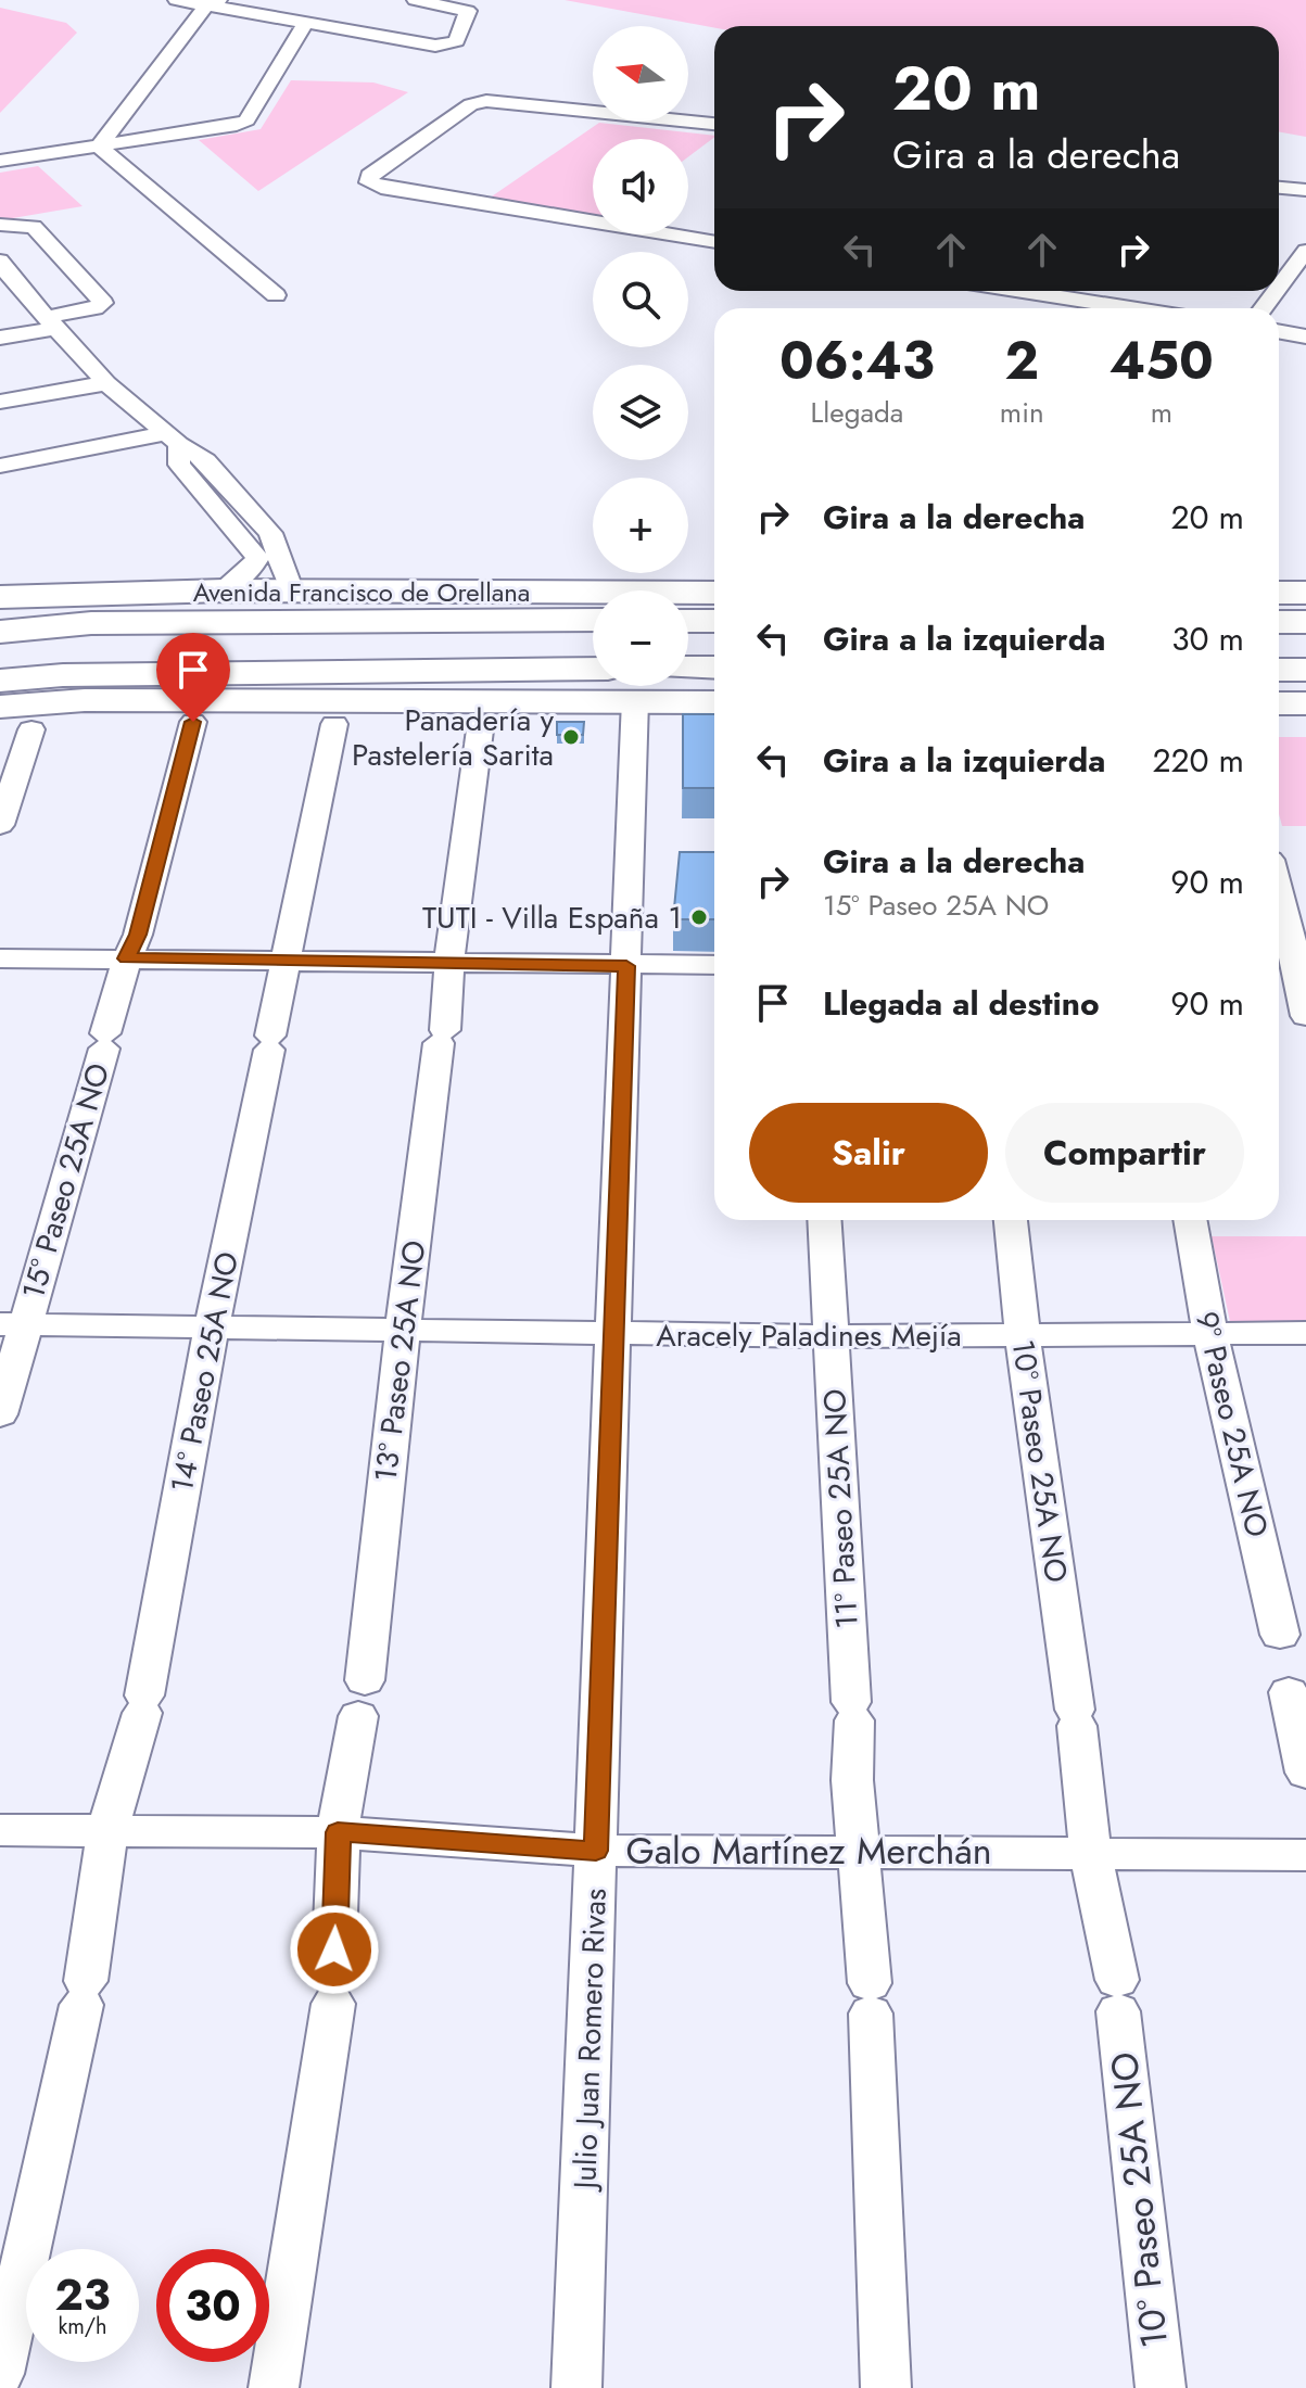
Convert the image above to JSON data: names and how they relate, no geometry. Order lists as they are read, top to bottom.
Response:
{
  "streets": {
    "main road": ["Avenida Francisco de Orellana"],
    "street": [
      "15º Paseo 25A NO",
      "Aracely Paladines Mejía",
      "13º Paseo 25A NO",
      "14º Paseo 25A NO",
      "9º Paseo 25A NO",
      "10º Paseo 25A NO",
      "11º Paseo 25A NO",
      "Galo Martínez Merchán",
      "Julio Juan Romero Rivas"
    ]
  },
  "crossings": [
    ["15º Paseo 25A NO", "Aracely Paladines Mejía"],
    ["Aracely Paladines Mejía", "13º Paseo 25A NO"],
    ["Aracely Paladines Mejía", "14º Paseo 25A NO"],
    ["Aracely Paladines Mejía", "9º Paseo 25A NO"],
    ["Aracely Paladines Mejía", "10º Paseo 25A NO"],
    ["Aracely Paladines Mejía", "11º Paseo 25A NO"],
    ["Aracely Paladines Mejía", "Julio Juan Romero Rivas"],
    ["13º Paseo 25A NO", "Galo Martínez Merchán"],
    ["14º Paseo 25A NO", "Galo Martínez Merchán"],
    ["10º Paseo 25A NO", "Galo Martínez Merchán"],
    ["11º Paseo 25A NO", "Galo Martínez Merchán"],
    ["Galo Martínez Merchán", "Julio Juan Romero Rivas"]
  ],
  "places": ["Panadería y Pastelería Sarita", "TUTI - Villa España 1"],
  "north": "left",
  "page": {
    "map_buttons": ["+", "−"],
    "turn": ["20 m", "Gira a la derecha"],
    "eta": [
      "06:43",
      "Llegada",
      "2",
      "min",
      "450",
      "m"
    ],
    "list": [
      {
        "name": "Gira a la derecha",
        "value": "20 m"
      },
      {
        "name": "Gira a la izquierda",
        "value": "30 m"
      },
      {
        "name": "Gira a la izquierda",
        "value": "220 m"
      },
      {
        "name": "Gira a la derecha",
        "note": "15º Paseo 25A NO",
        "value": "90 m"
      },
      {
        "name": "Llegada al destino",
        "value": "90 m"
      }
    ],
    "buttons": ["Salir", "Compartir"],
    "speed": "23 km/h",
    "limit": "30"
  }
}
